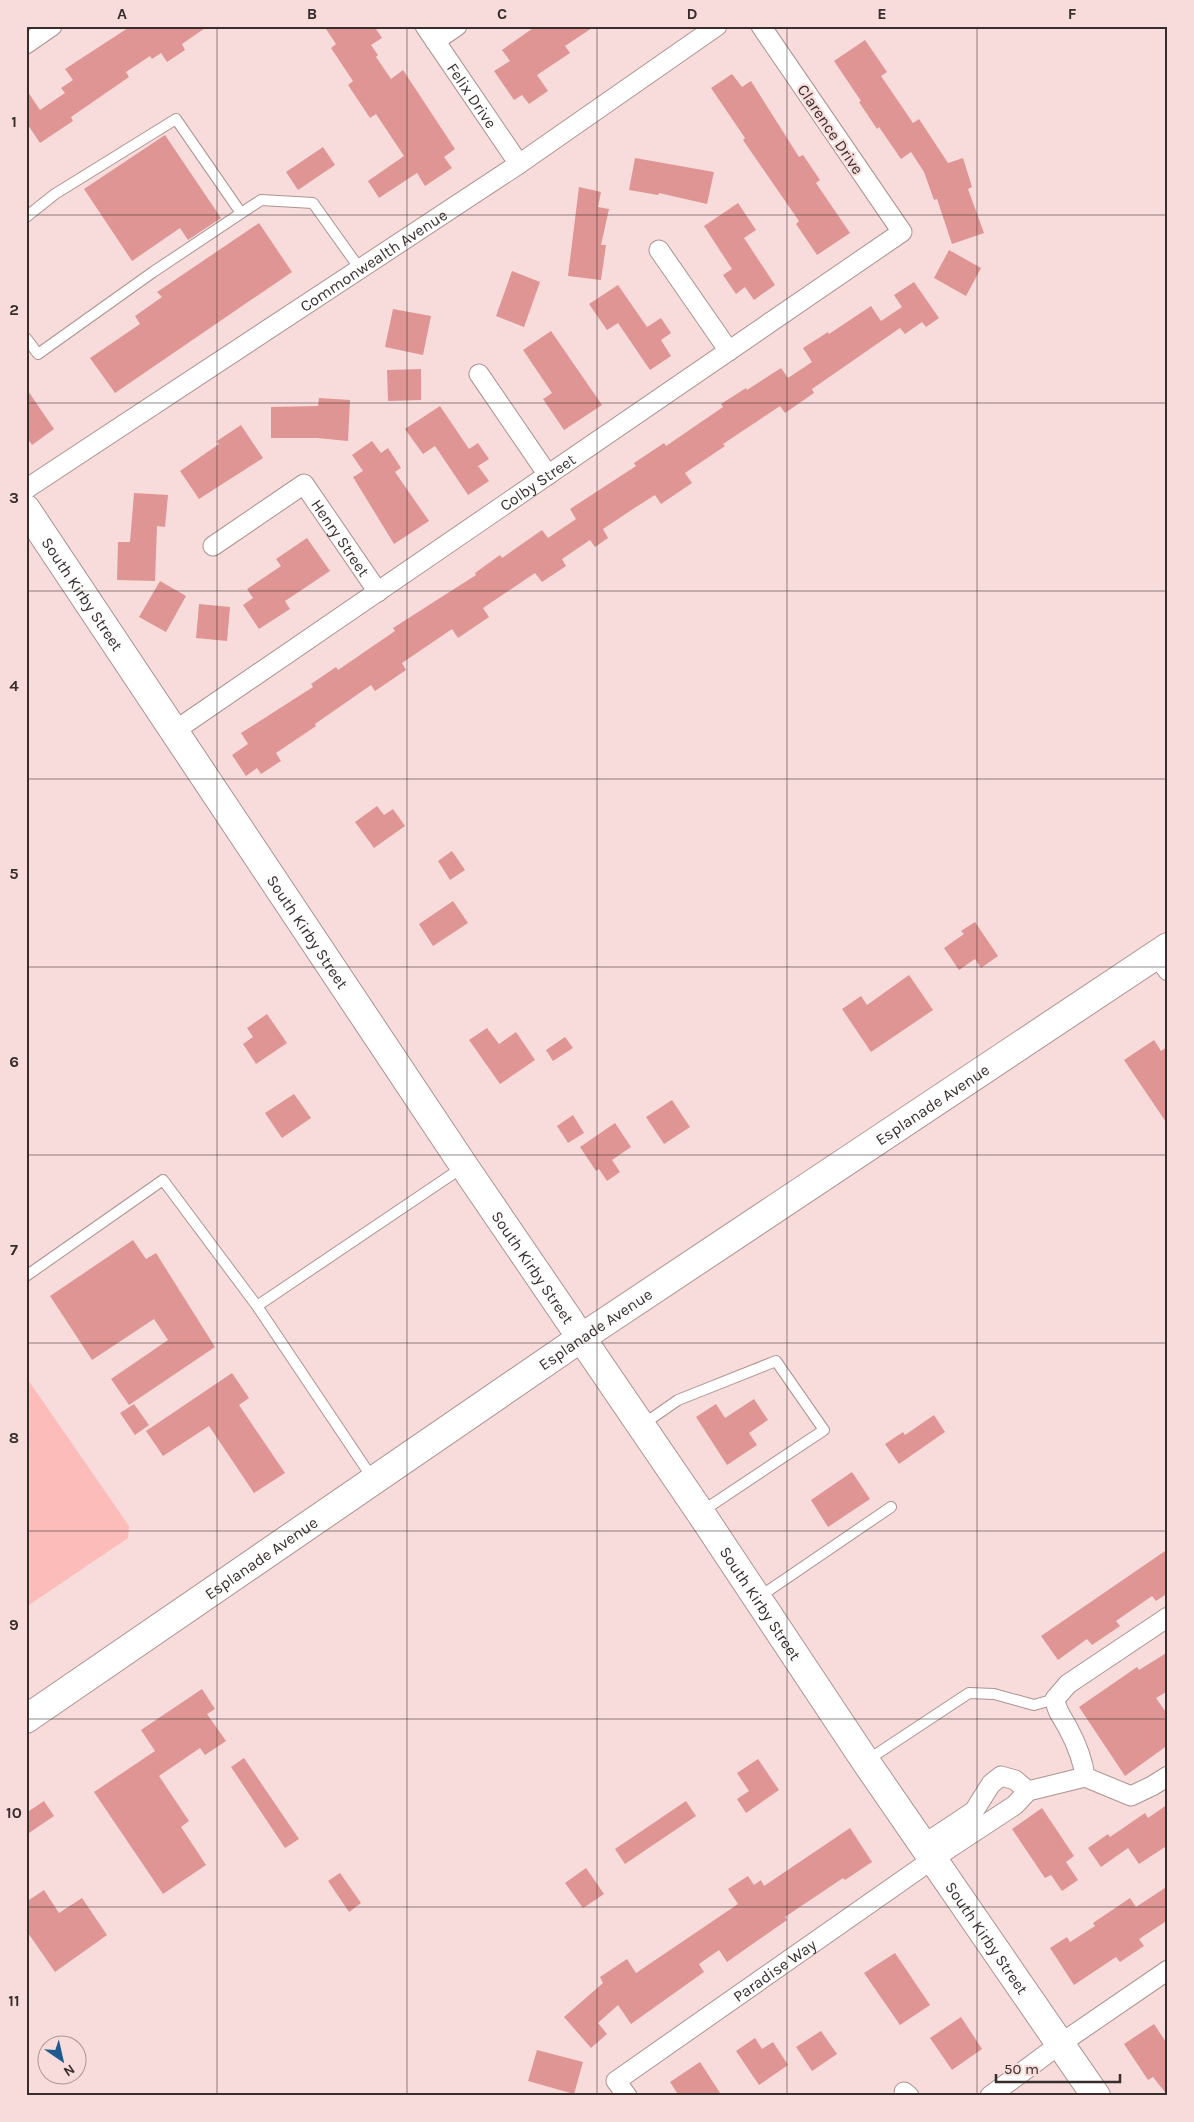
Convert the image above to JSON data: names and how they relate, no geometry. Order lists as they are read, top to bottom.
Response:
{
  "streets": {
    "street": [
      "Felix Drive",
      "Clarence Drive",
      "Commonwealth Avenue",
      "Colby Street",
      "Henry Street",
      "South Kirby Street",
      "Esplanade Avenue",
      "Paradise Way"
    ]
  },
  "crossings": [
    ["Felix Drive", "Commonwealth Avenue"],
    ["Clarence Drive", "Colby Street"],
    ["Colby Street", "Henry Street"],
    ["Colby Street", "South Kirby Street"],
    ["South Kirby Street", "Esplanade Avenue"],
    ["South Kirby Street", "Paradise Way"]
  ],
  "scale_bar": "50 m",
  "north": "bottom right",
  "grid": {
    "columns": [
      "A",
      "B",
      "C",
      "D",
      "E",
      "F"
    ],
    "rows": [
      "1",
      "2",
      "3",
      "4",
      "5",
      "6",
      "7",
      "8",
      "9",
      "10",
      "11"
    ]
  }
}
